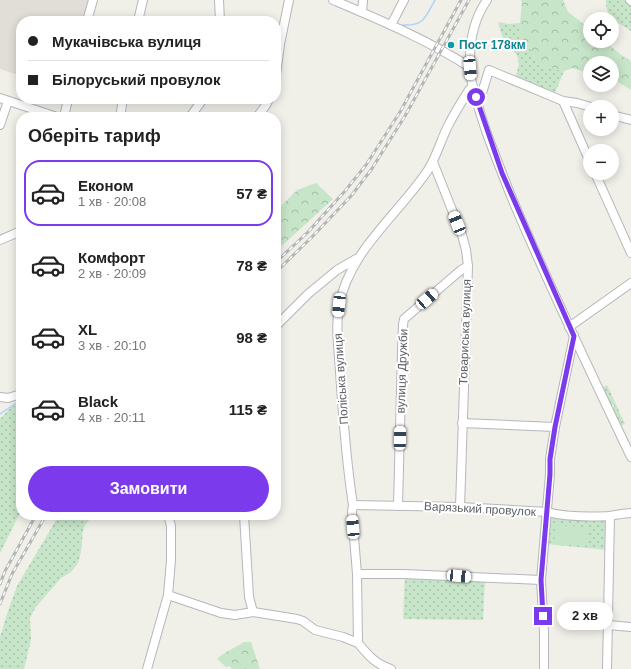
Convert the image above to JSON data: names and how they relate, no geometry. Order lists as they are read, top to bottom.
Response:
{
  "streets": {
    "street": [
      "Товариська вулиця",
      "вулиця Дружби",
      "Поліська вулиця",
      "Варязький провулок"
    ]
  },
  "crossings": [
    ["Товариська вулиця", "вулиця Дружби"],
    ["Товариська вулиця", "Поліська вулиця"],
    ["Товариська вулиця", "Варязький провулок"],
    ["вулиця Дружби", "Варязький провулок"],
    ["Поліська вулиця", "Варязький провулок"]
  ],
  "places": ["Пост 178км"],
  "page": {
    "map_buttons": ["+", "−"],
    "banner": ["Мукачівська вулиця", "Білоруський провулок"],
    "heading": "Оберіть тариф",
    "list": [
      {
        "name": "Економ",
        "note": "1 хв · 20:08",
        "value": "57 ₴"
      },
      {
        "name": "Комфорт",
        "note": "2 хв · 20:09",
        "value": "78 ₴"
      },
      {
        "name": "XL",
        "note": "3 хв · 20:10",
        "value": "98 ₴"
      },
      {
        "name": "Black",
        "note": "4 хв · 20:11",
        "value": "115 ₴"
      }
    ],
    "buttons": "Замовити",
    "bubble": "2 хв"
  }
}
